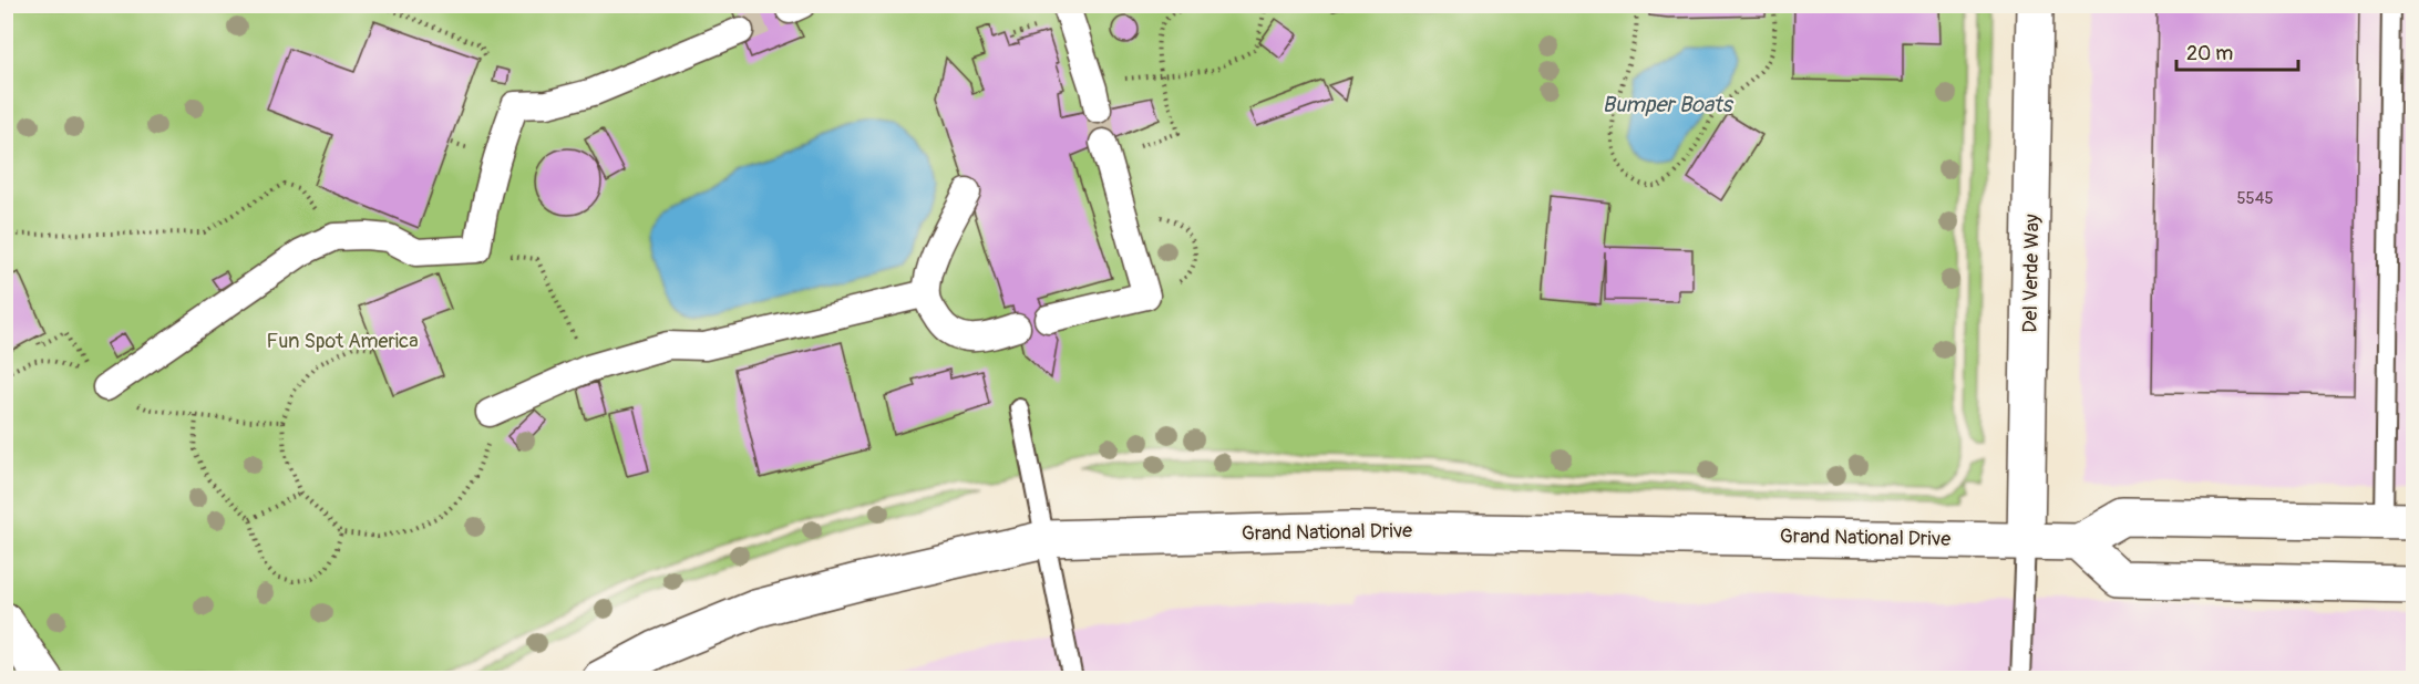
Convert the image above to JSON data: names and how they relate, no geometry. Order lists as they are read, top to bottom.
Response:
{
  "streets": {
    "street": ["Del Verde Way", "Grand National Drive"]
  },
  "crossings": [
    ["Del Verde Way", "Grand National Drive"]
  ],
  "water": ["Bumper Boats"],
  "parks": ["Fun Spot America"],
  "house_numbers": ["5545"],
  "scale_bar": "20 m"
}
